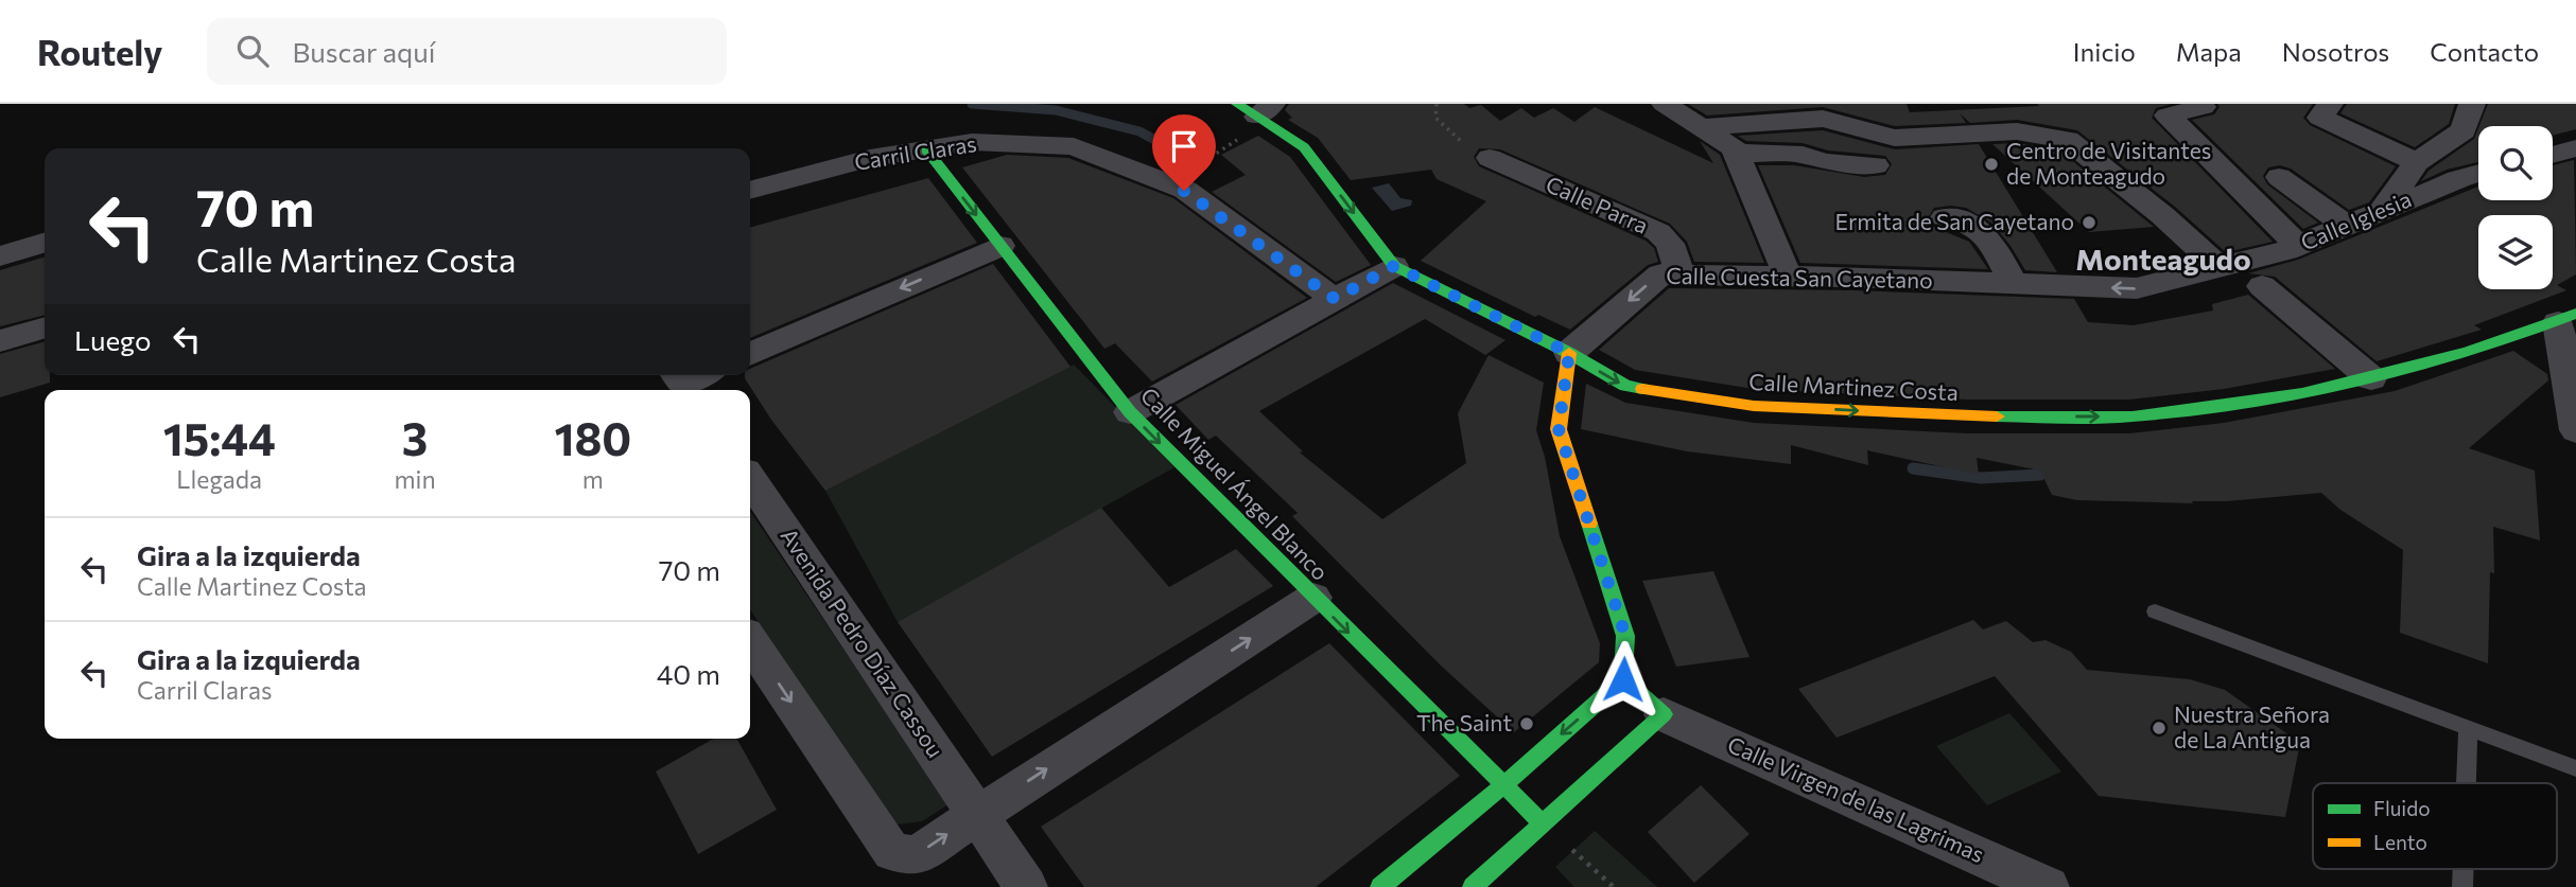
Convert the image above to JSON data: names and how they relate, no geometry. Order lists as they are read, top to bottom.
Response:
{
  "streets": {
    "street": [
      "Carril Claras",
      "Calle Parra",
      "Calle Iglesia",
      "Calle Cuesta San Cayetano",
      "Calle Martinez Costa",
      "Calle Miguel Ángel Blanco",
      "Avenida Pedro Díaz Cassou",
      "Calle Virgen de las Lagrimas"
    ]
  },
  "crossings": [
    ["Carril Claras", "Calle Miguel Ángel Blanco"],
    ["Calle Parra", "Calle Cuesta San Cayetano"],
    ["Calle Iglesia", "Calle Cuesta San Cayetano"],
    ["Calle Cuesta San Cayetano", "Calle Martinez Costa"]
  ],
  "one_way": ["Calle Iglesia", "Calle Martinez Costa", "Calle Miguel Ángel Blanco"],
  "districts": ["Monteagudo"],
  "places": [
    "Centro de Visitantes de Monteagudo",
    "Ermita de San Cayetano",
    "The Saint",
    "Nuestra Señora de La Antigua"
  ],
  "legend": ["Fluido", "Lento"],
  "page": {
    "header": "Routely",
    "search": "Buscar aquí",
    "nav": [
      "Inicio",
      "Mapa",
      "Nosotros",
      "Contacto"
    ],
    "turn": ["70 m", "Calle Martinez Costa"],
    "then": "Luego",
    "eta": [
      "15:44",
      "Llegada",
      "3",
      "min",
      "180",
      "m"
    ],
    "list": [
      {
        "name": "Gira a la izquierda",
        "note": "Calle Martinez Costa",
        "value": "70 m"
      },
      {
        "name": "Gira a la izquierda",
        "note": "Carril Claras",
        "value": "40 m"
      }
    ]
  }
}
